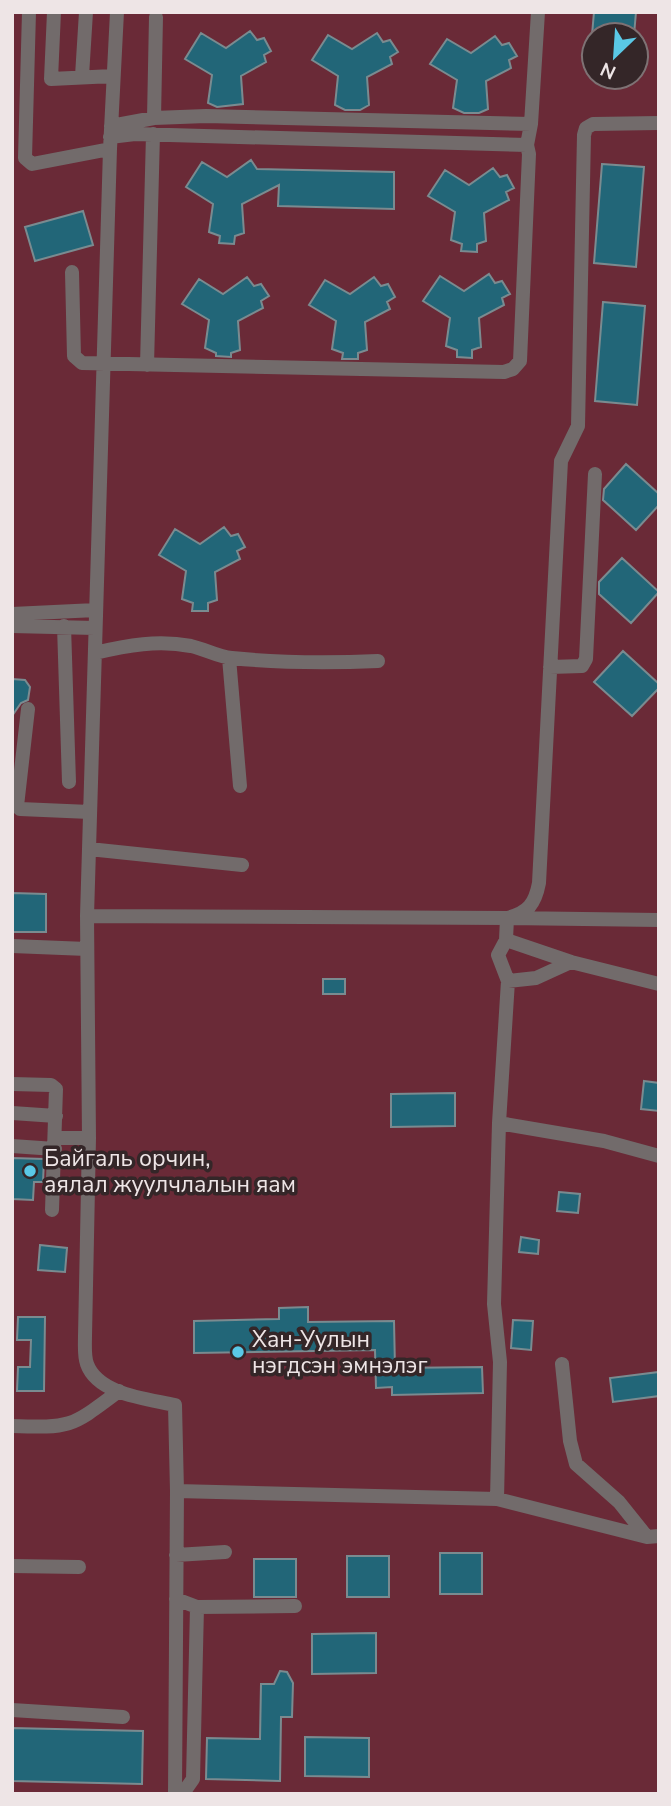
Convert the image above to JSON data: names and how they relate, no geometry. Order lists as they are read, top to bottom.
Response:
{
  "places": ["Байгаль орчин, аялал жуулчлалын яам", "Хан-Уулын нэгдсэн эмнэлэг"],
  "north": "bottom left"
}
